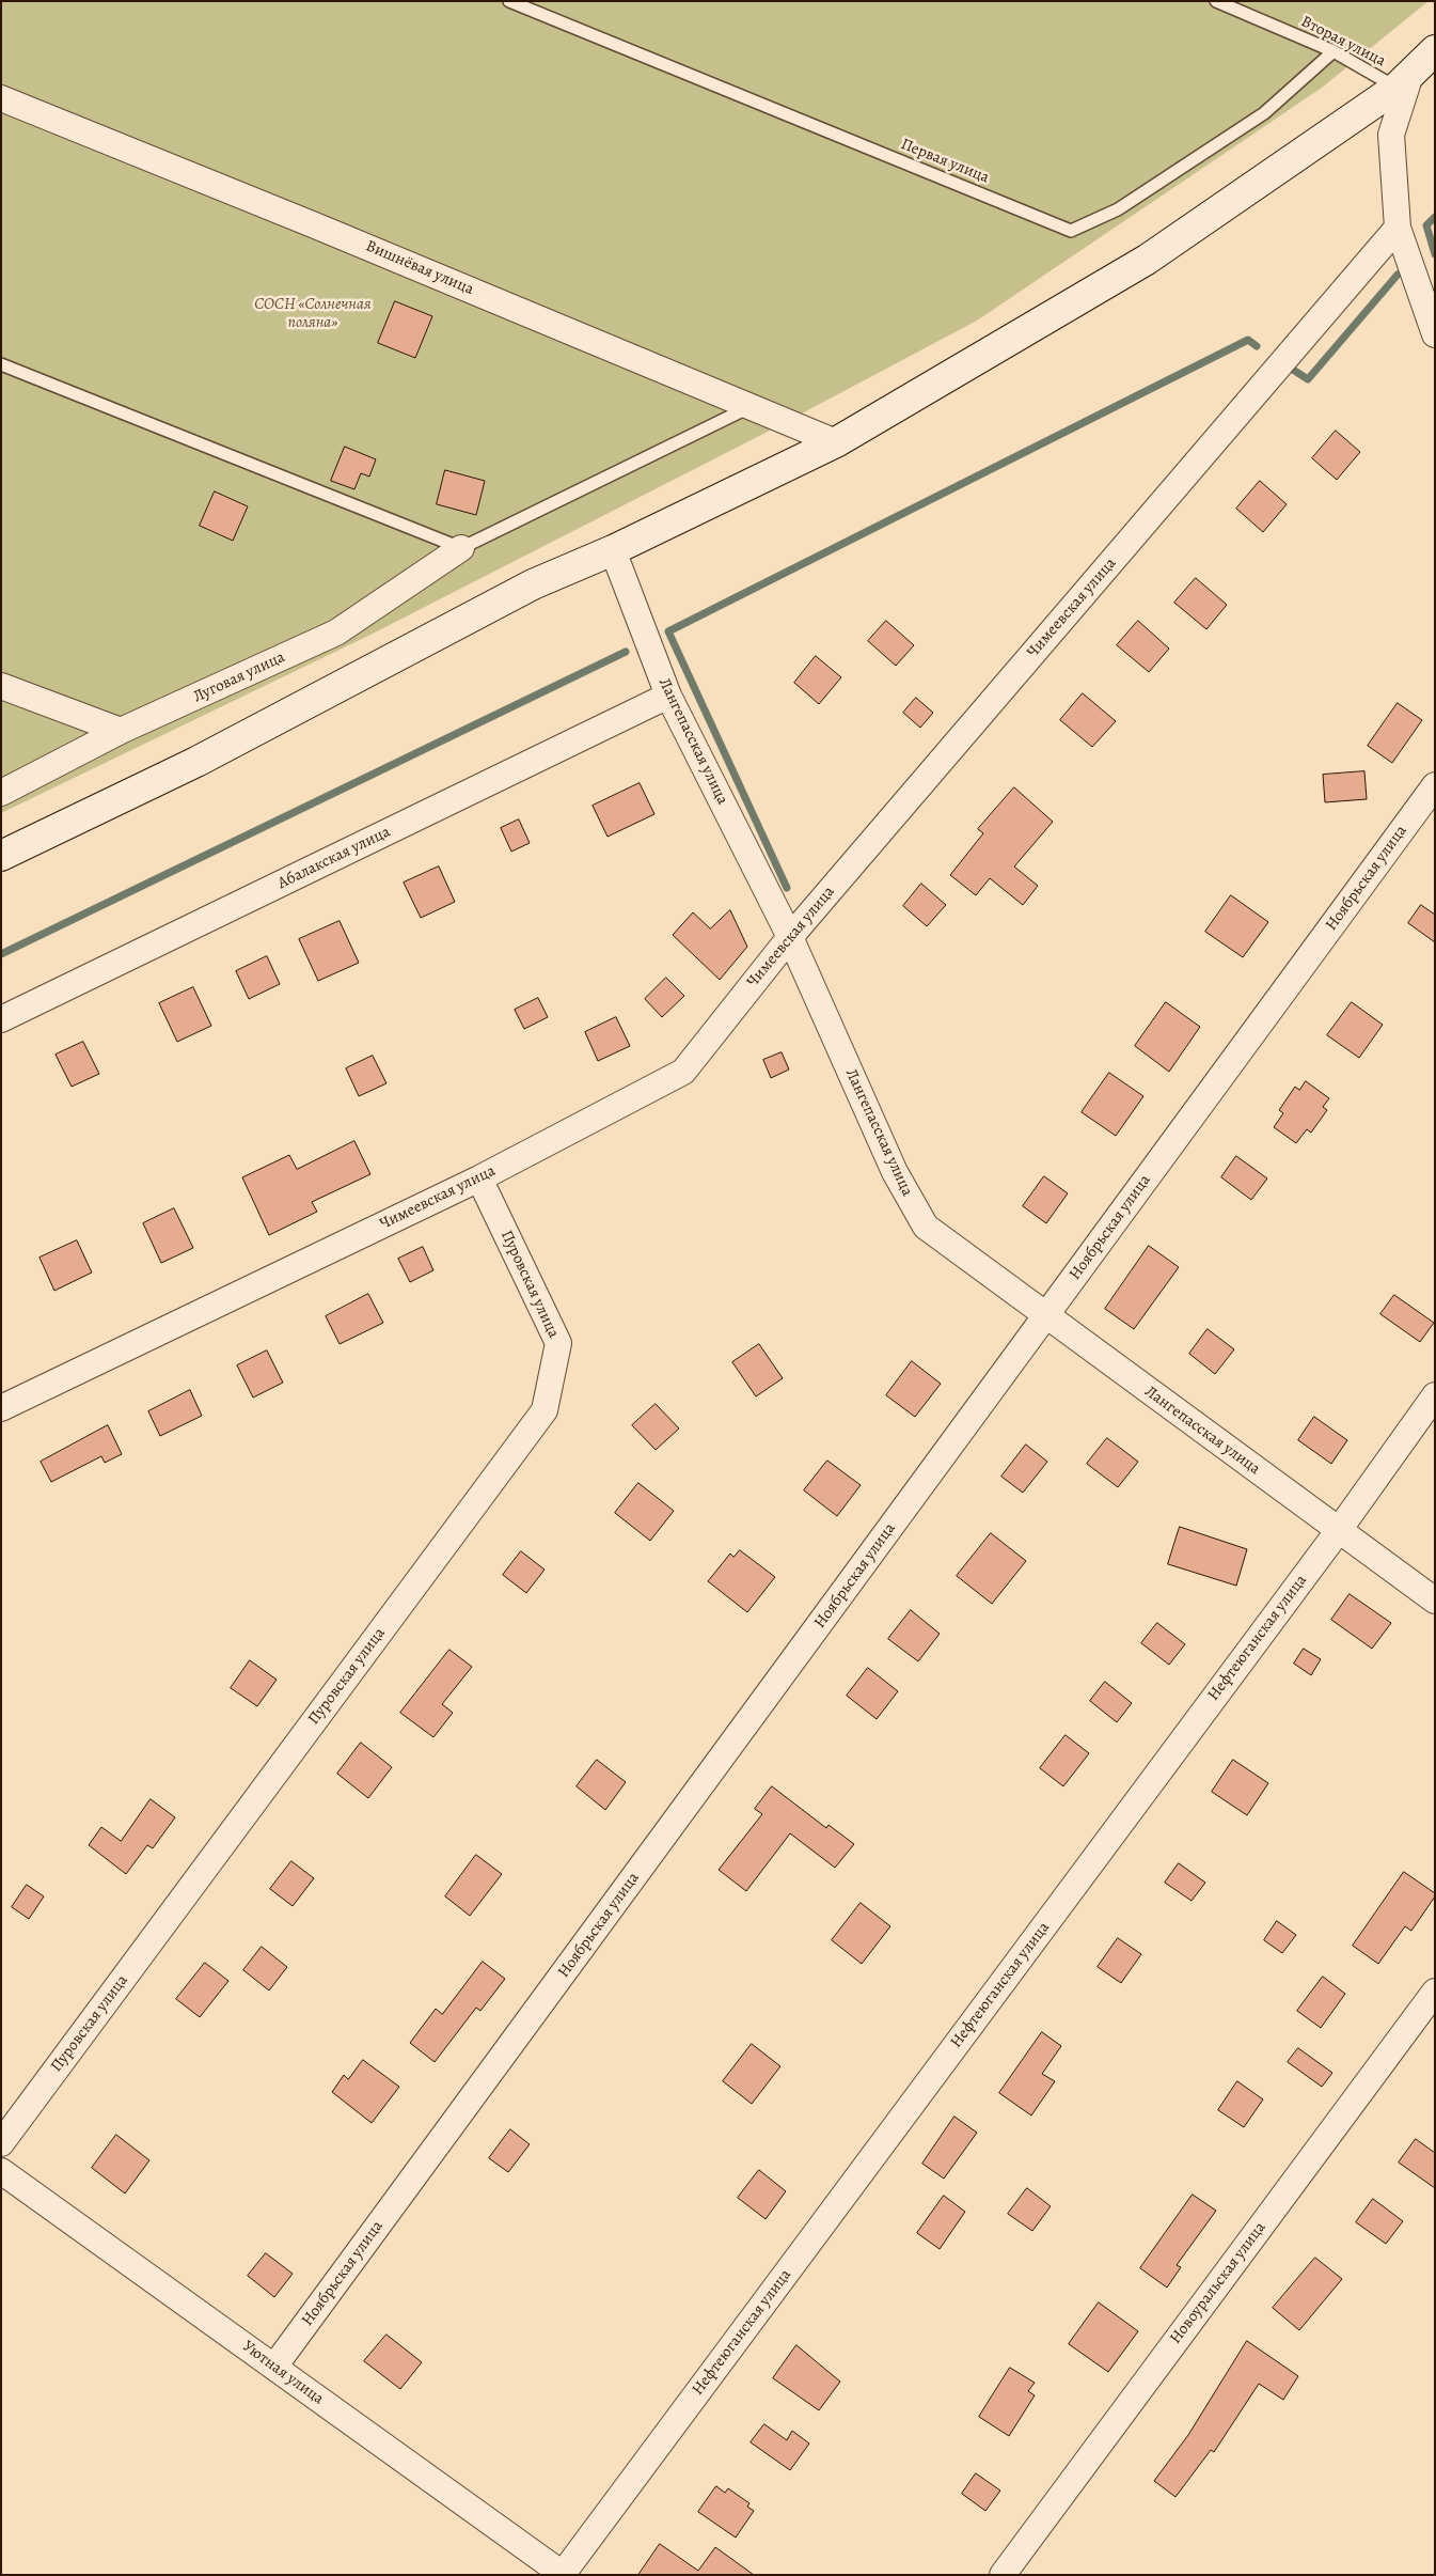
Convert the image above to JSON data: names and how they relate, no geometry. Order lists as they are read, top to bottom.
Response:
{
  "streets": {
    "street": [
      "Вишнёвая улица",
      "Чимеевская улица",
      "Луговая улица",
      "Лангепасская улица",
      "Абалакская улица",
      "Ноябрьская улица",
      "Пуровская улица",
      "Нефтеюганская улица",
      "Новоуральская улица",
      "Уютная улица"
    ],
    "lane": ["Вторая улица", "Первая улица"]
  },
  "crossings": [
    ["Вторая улица", "Первая улица"],
    ["Чимеевская улица", "Лангепасская улица"],
    ["Чимеевская улица", "Пуровская улица"],
    ["Лангепасская улица", "Абалакская улица"],
    ["Лангепасская улица", "Ноябрьская улица"],
    ["Лангепасская улица", "Нефтеюганская улица"],
    ["Ноябрьская улица", "Уютная улица"],
    ["Нефтеюганская улица", "Уютная улица"]
  ],
  "parks": ["СОСН «Солнечная поляна»"]
}
